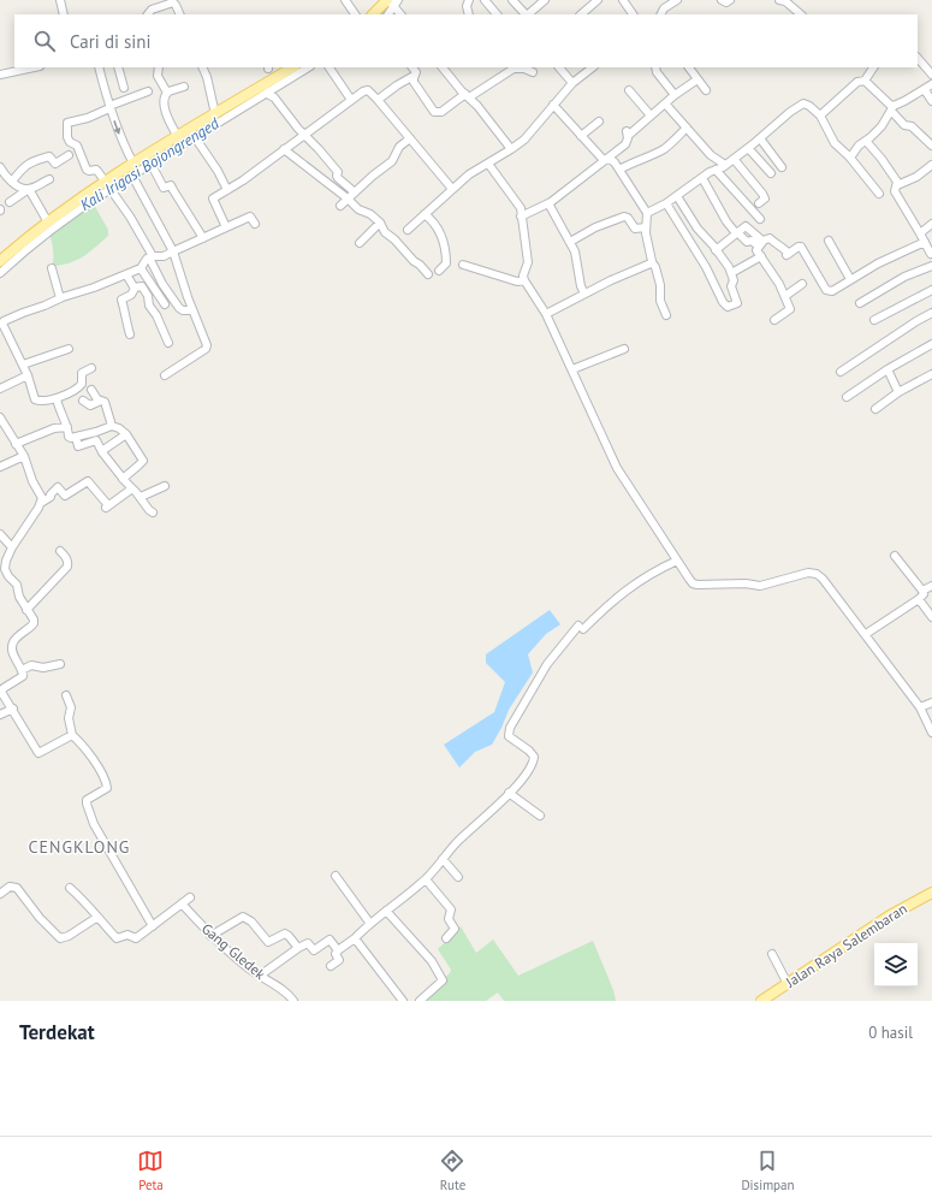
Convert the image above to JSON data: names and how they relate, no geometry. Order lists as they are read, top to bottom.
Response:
{
  "streets": {
    "main road": ["Jalan Raya Salembaran"],
    "street": ["Gang Gledek"]
  },
  "districts": ["CENGKLONG"],
  "water": ["Kali Irigasi Bojongrenged"],
  "page": {
    "search": "Cari di sini",
    "heading": ["Terdekat", "0 hasil"],
    "nav": ["Peta", "Rute", "Disimpan"]
  }
}
